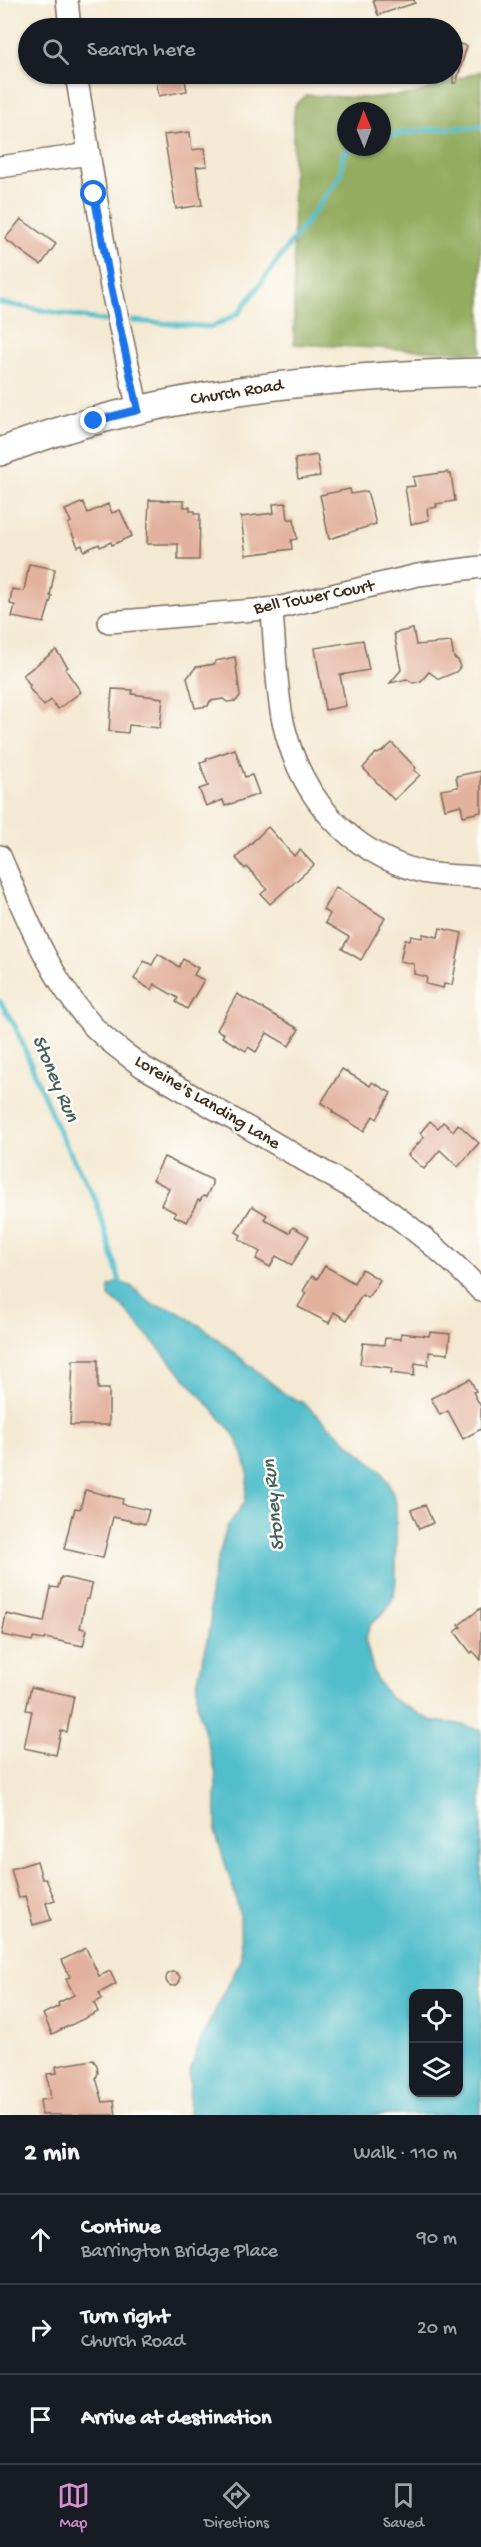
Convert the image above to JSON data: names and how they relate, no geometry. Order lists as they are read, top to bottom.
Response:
{
  "streets": {
    "main road": ["Church Road"],
    "street": ["Bell Tower Court", "Loreine's Landing Lane"]
  },
  "water": ["Stoney Run"],
  "north": "top",
  "page": {
    "search": "Search here",
    "heading": ["2 min", "Walk · 110 m"],
    "list": [
      ["Continue", "Barrington Bridge Place", "90 m"],
      ["Turn right", "Church Road", "20 m"],
      "Arrive at destination"
    ],
    "nav": ["Map", "Directions", "Saved"]
  }
}
